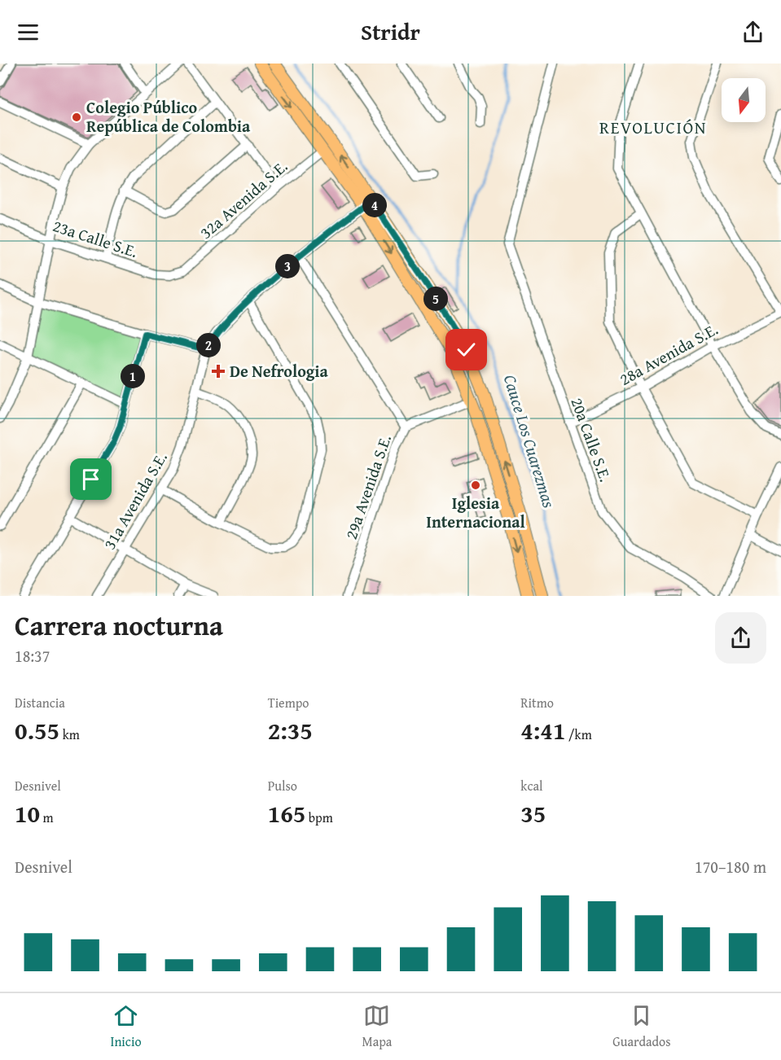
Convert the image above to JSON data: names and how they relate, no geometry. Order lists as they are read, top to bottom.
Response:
{
  "streets": {
    "street": [
      "32a Avenida S.E.",
      "23a Calle S.E.",
      "28a Avenida S.E.",
      "20a Calle S.E.",
      "29a Avenida S.E.",
      "31a Avenida S.E."
    ]
  },
  "crossings": [
    ["32a Avenida S.E.", "23a Calle S.E."],
    ["28a Avenida S.E.", "20a Calle S.E."]
  ],
  "districts": ["REVOLUCIÓN"],
  "water": ["Cauce Los Cuarezmas"],
  "places": {
    "other": ["Colegio Público República de Colombia", "Iglesia Internacional"],
    "health": ["De Nefrologia"]
  },
  "north": "bottom",
  "page": {
    "header": "Stridr",
    "pins": [
      "4",
      "3",
      "5",
      "2",
      "1"
    ],
    "heading": ["Carrera nocturna", "18:37"],
    "stats": [
      ["Distancia", "0.55 km"],
      ["Tiempo", "2:35"],
      ["Ritmo", "4:41 /km"],
      ["Desnivel", "10 m"],
      ["Pulso", "165 bpm"],
      ["kcal", "35"]
    ],
    "chart": ["Desnivel", "170–180 m"],
    "tabs": ["Inicio", "Mapa", "Guardados"]
  }
}
